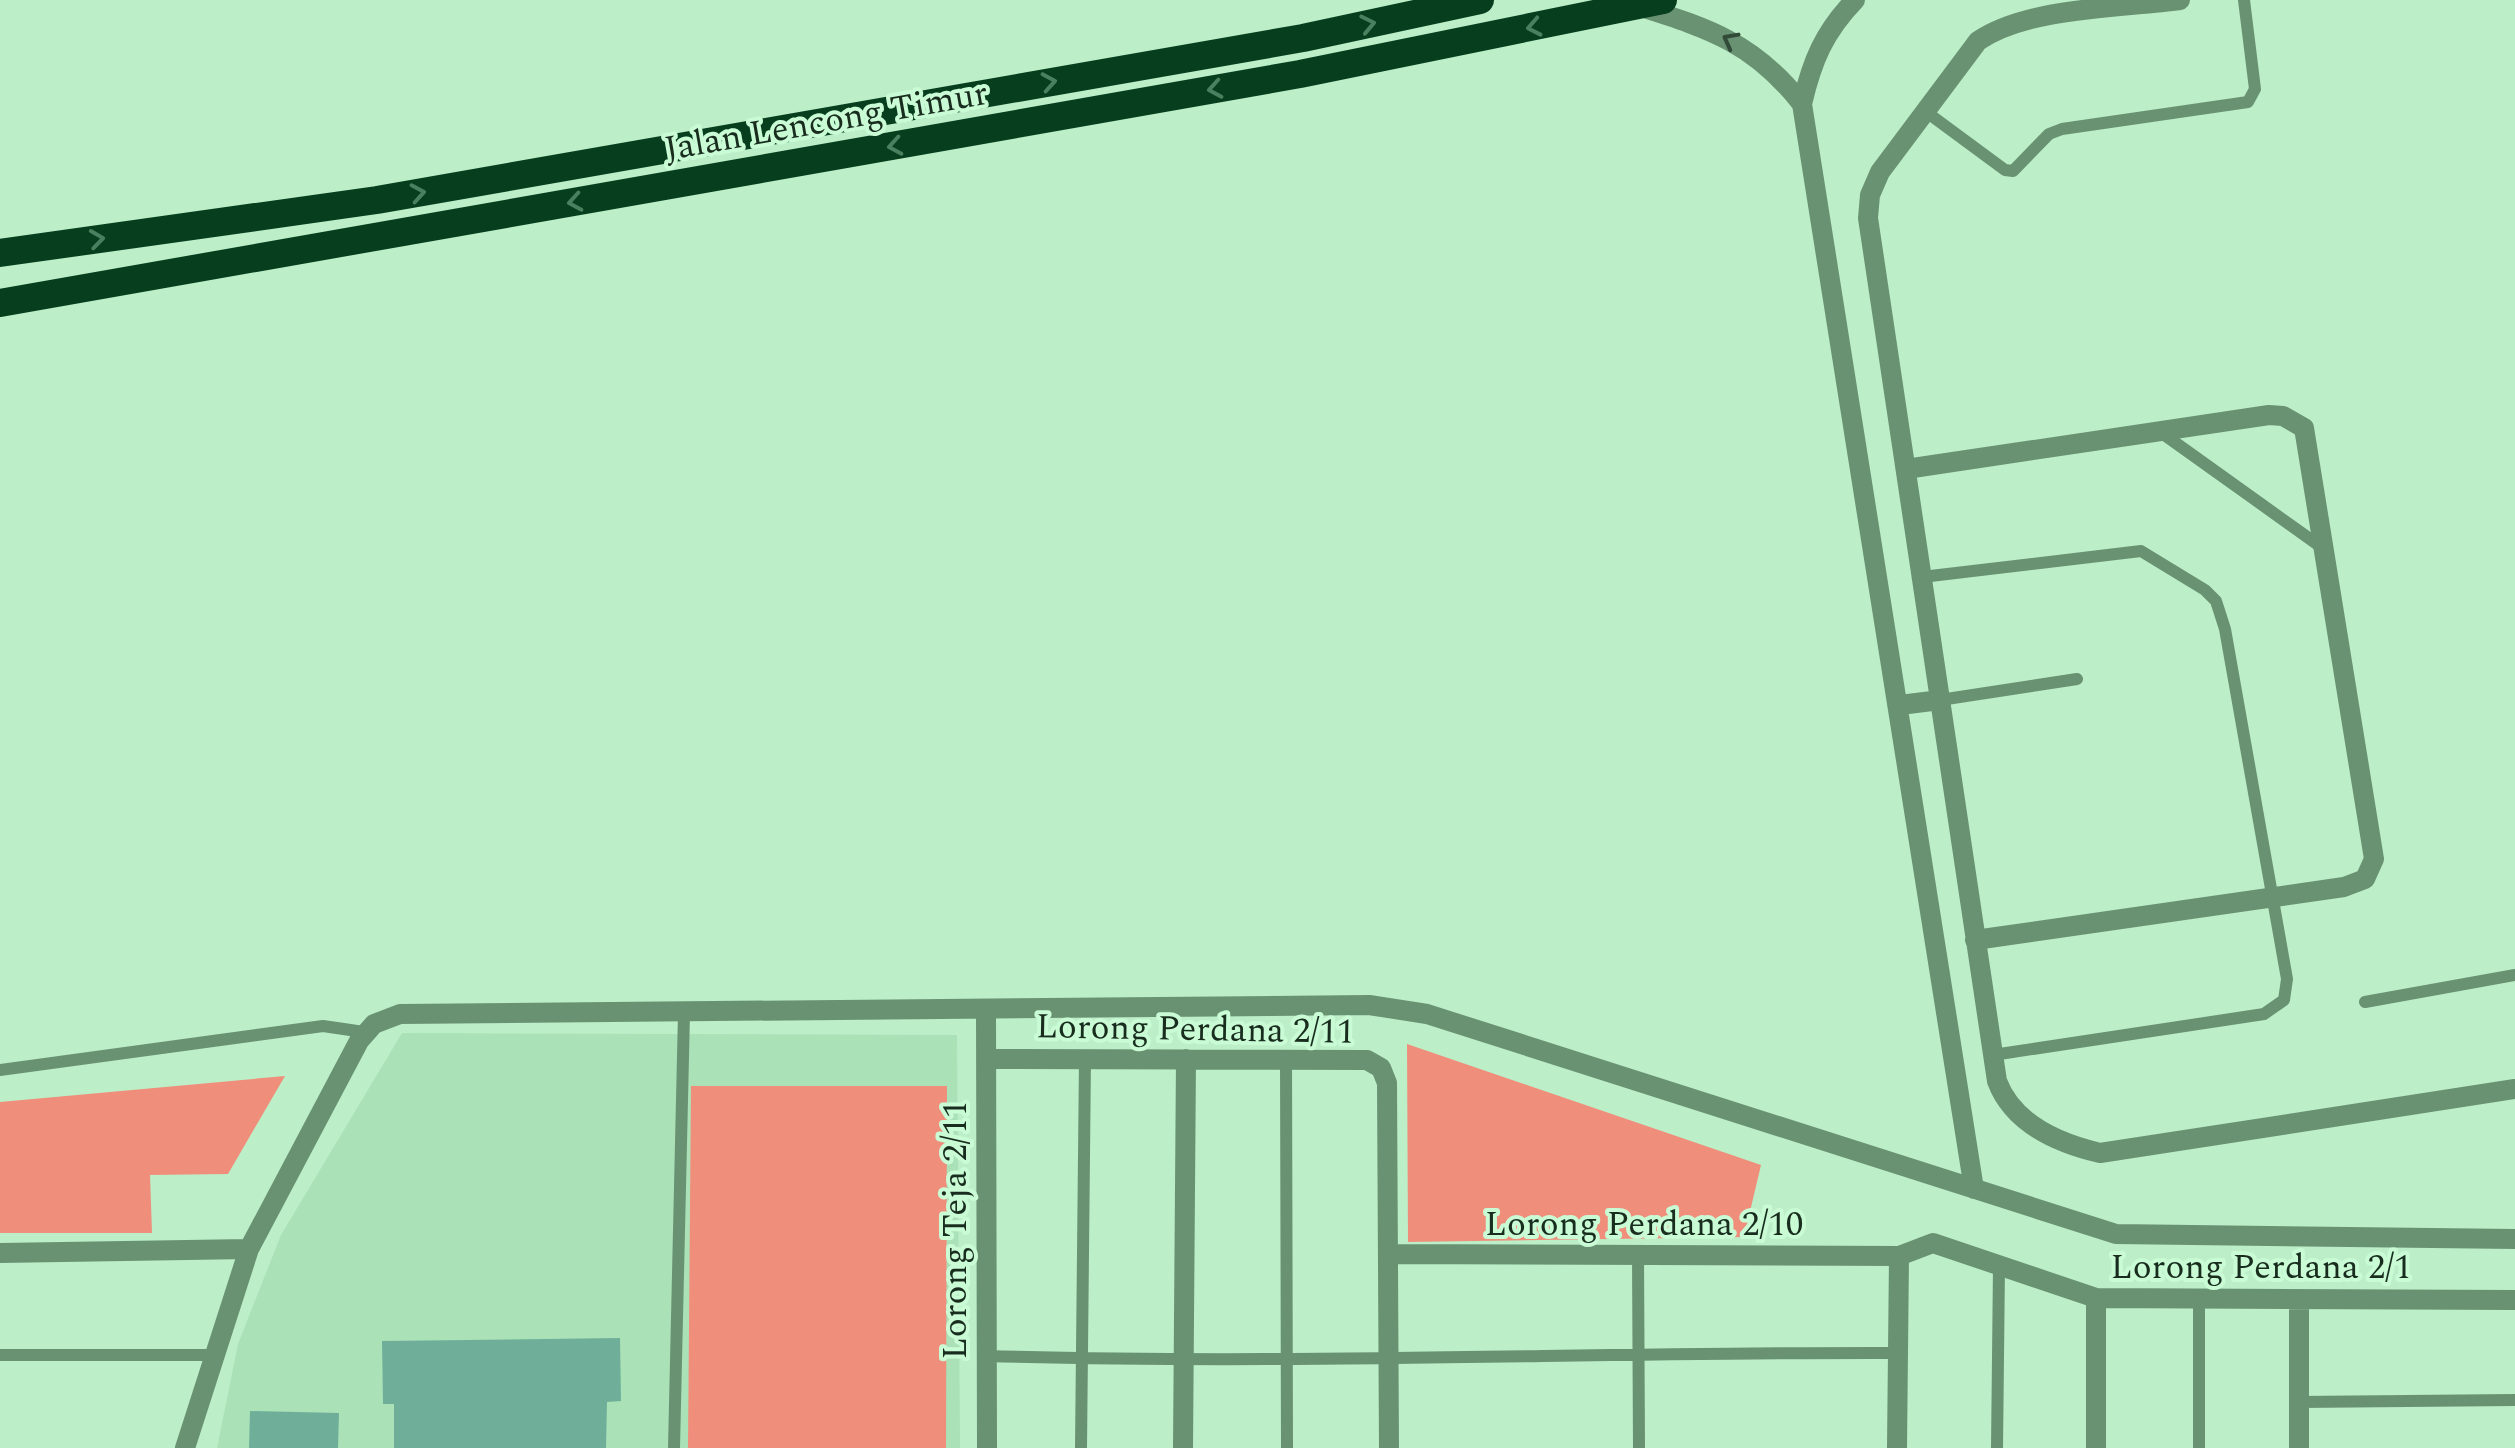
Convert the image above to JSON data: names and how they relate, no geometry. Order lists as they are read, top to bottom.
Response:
{
  "streets": {
    "highway": ["Jalan Lencong Timur"],
    "street": [
      "Lorong Perdana 2/11",
      "Lorong Perdana 2/10",
      "Lorong Teja 2/11",
      "Lorong Perdana 2/1"
    ]
  },
  "crossings": [
    ["Lorong Perdana 2/11", "Lorong Perdana 2/10"],
    ["Lorong Perdana 2/11", "Lorong Teja 2/11"],
    ["Lorong Perdana 2/10", "Lorong Perdana 2/1"]
  ]
}
